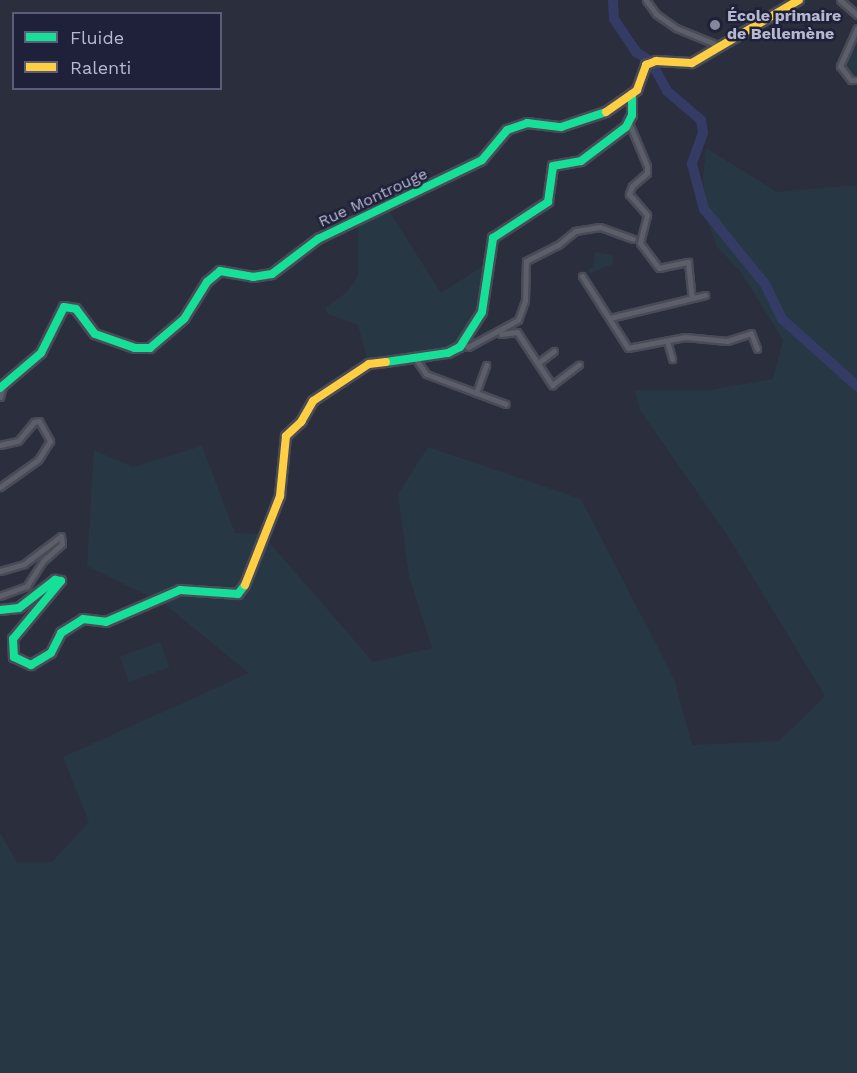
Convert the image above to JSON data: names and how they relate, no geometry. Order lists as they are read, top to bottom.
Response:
{
  "streets": {
    "street": ["Rue Montrouge"]
  },
  "places": ["École primaire de Bellemène"],
  "legend": ["Fluide", "Ralenti"]
}
